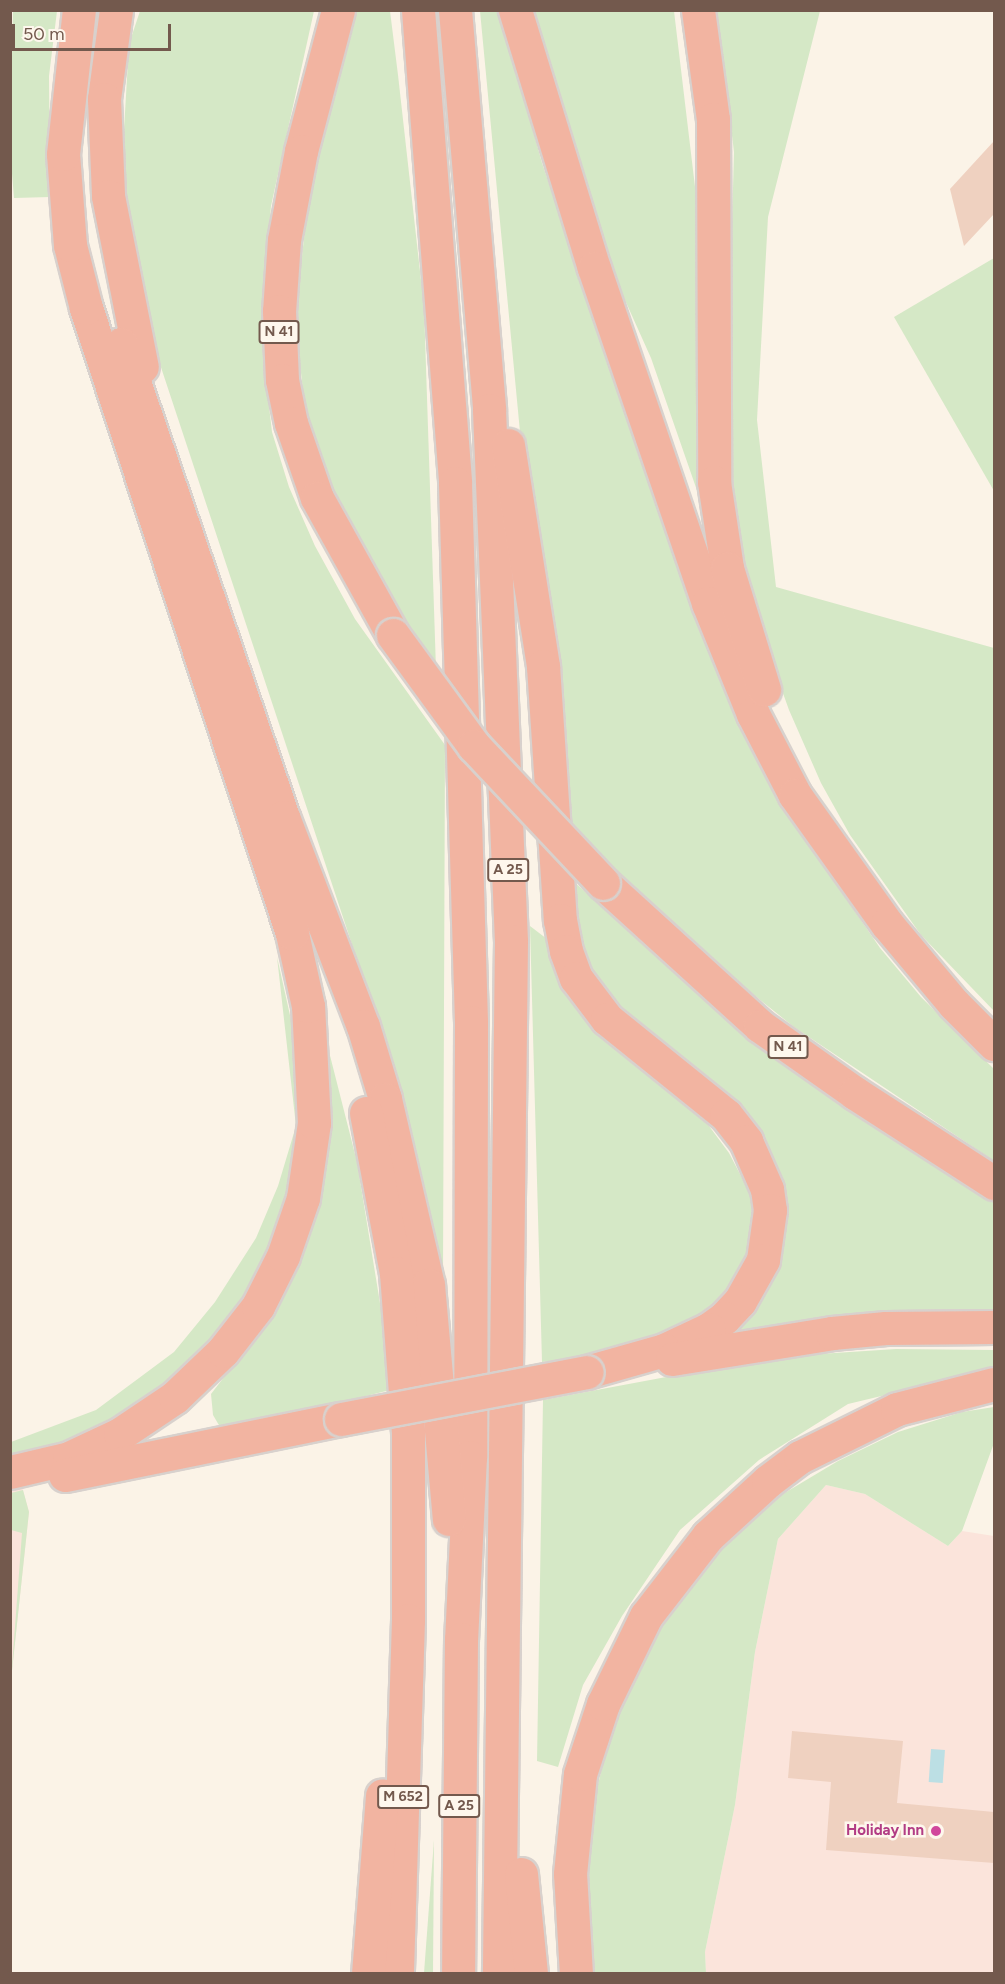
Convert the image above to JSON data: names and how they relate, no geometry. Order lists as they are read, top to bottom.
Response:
{
  "streets": {
    "highway": ["N 41", "A 25", "M 652"]
  },
  "places": ["Holiday Inn"],
  "scale_bar": "50 m"
}
